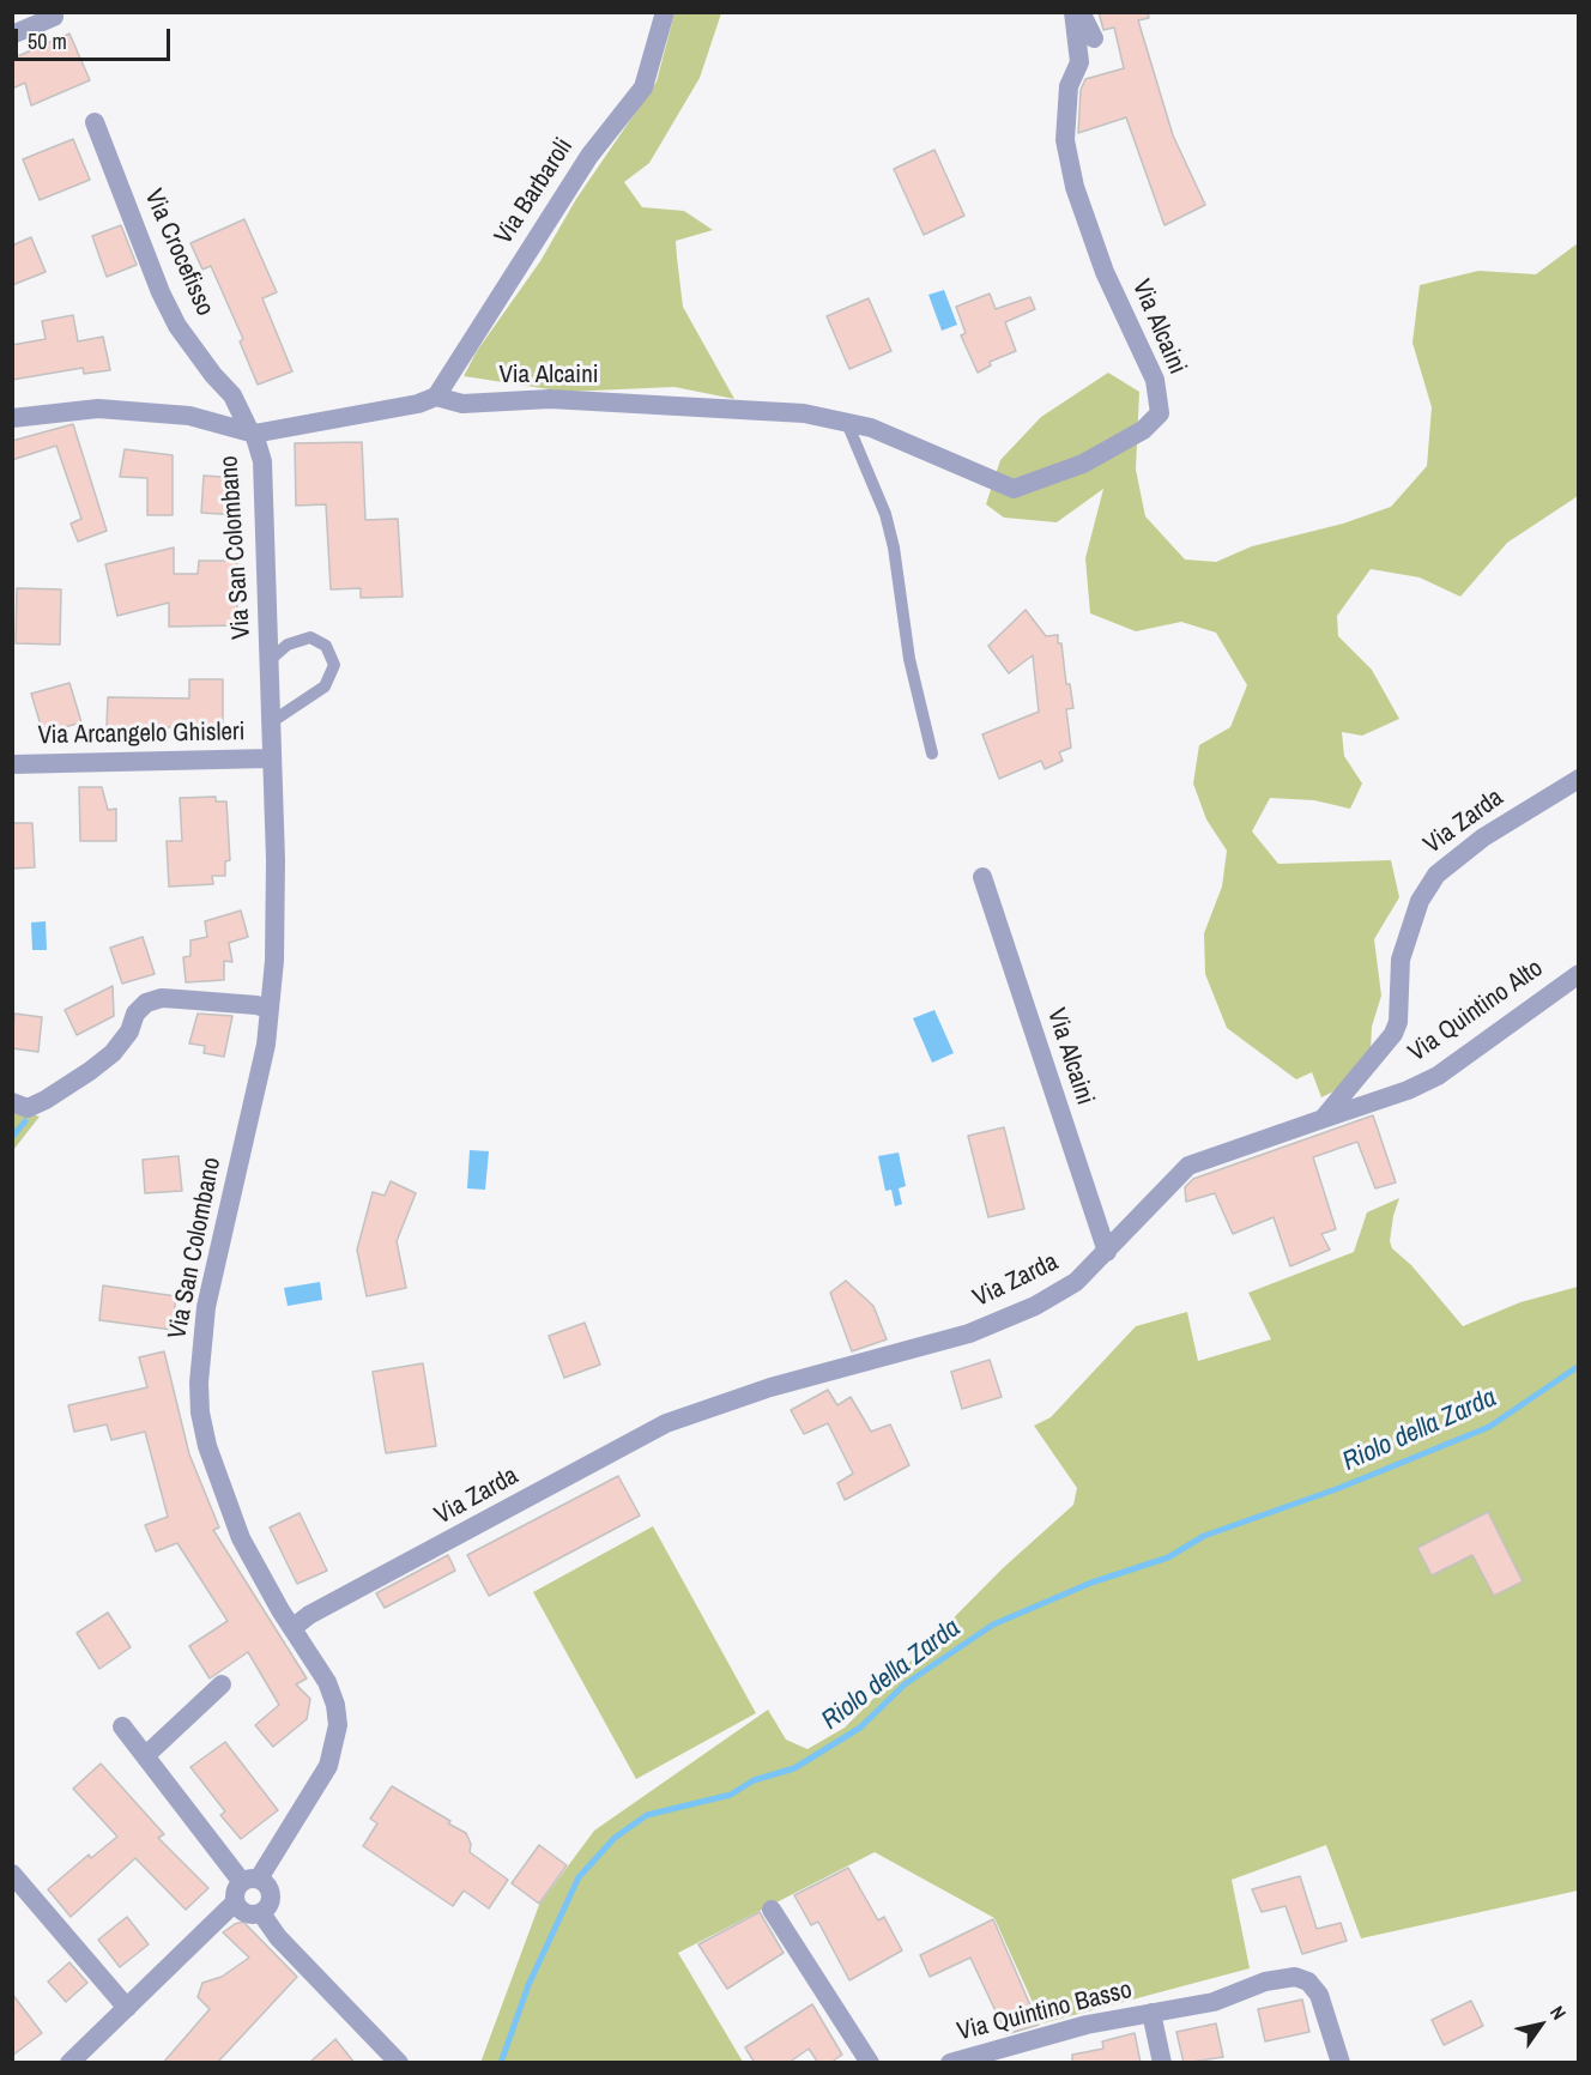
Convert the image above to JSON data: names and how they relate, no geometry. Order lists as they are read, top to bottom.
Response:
{
  "streets": {
    "street": [
      "Via Barbaroli",
      "Via Crocefisso",
      "Via Alcaini",
      "Via San Colombano",
      "Via Arcangelo Ghisleri",
      "Via Zarda",
      "Via Quintino Alto",
      "Via Quintino Basso"
    ]
  },
  "crossings": [
    ["Via Barbaroli", "Via Alcaini"],
    ["Via Crocefisso", "Via Alcaini"],
    ["Via Crocefisso", "Via San Colombano"],
    ["Via Alcaini", "Via San Colombano"],
    ["Via Alcaini", "Via Zarda"],
    ["Via San Colombano", "Via Arcangelo Ghisleri"],
    ["Via San Colombano", "Via Zarda"],
    ["Via Zarda", "Via Quintino Alto"]
  ],
  "water": ["Riolo della Zarda"],
  "scale_bar": "50 m",
  "north": "top right"
}
